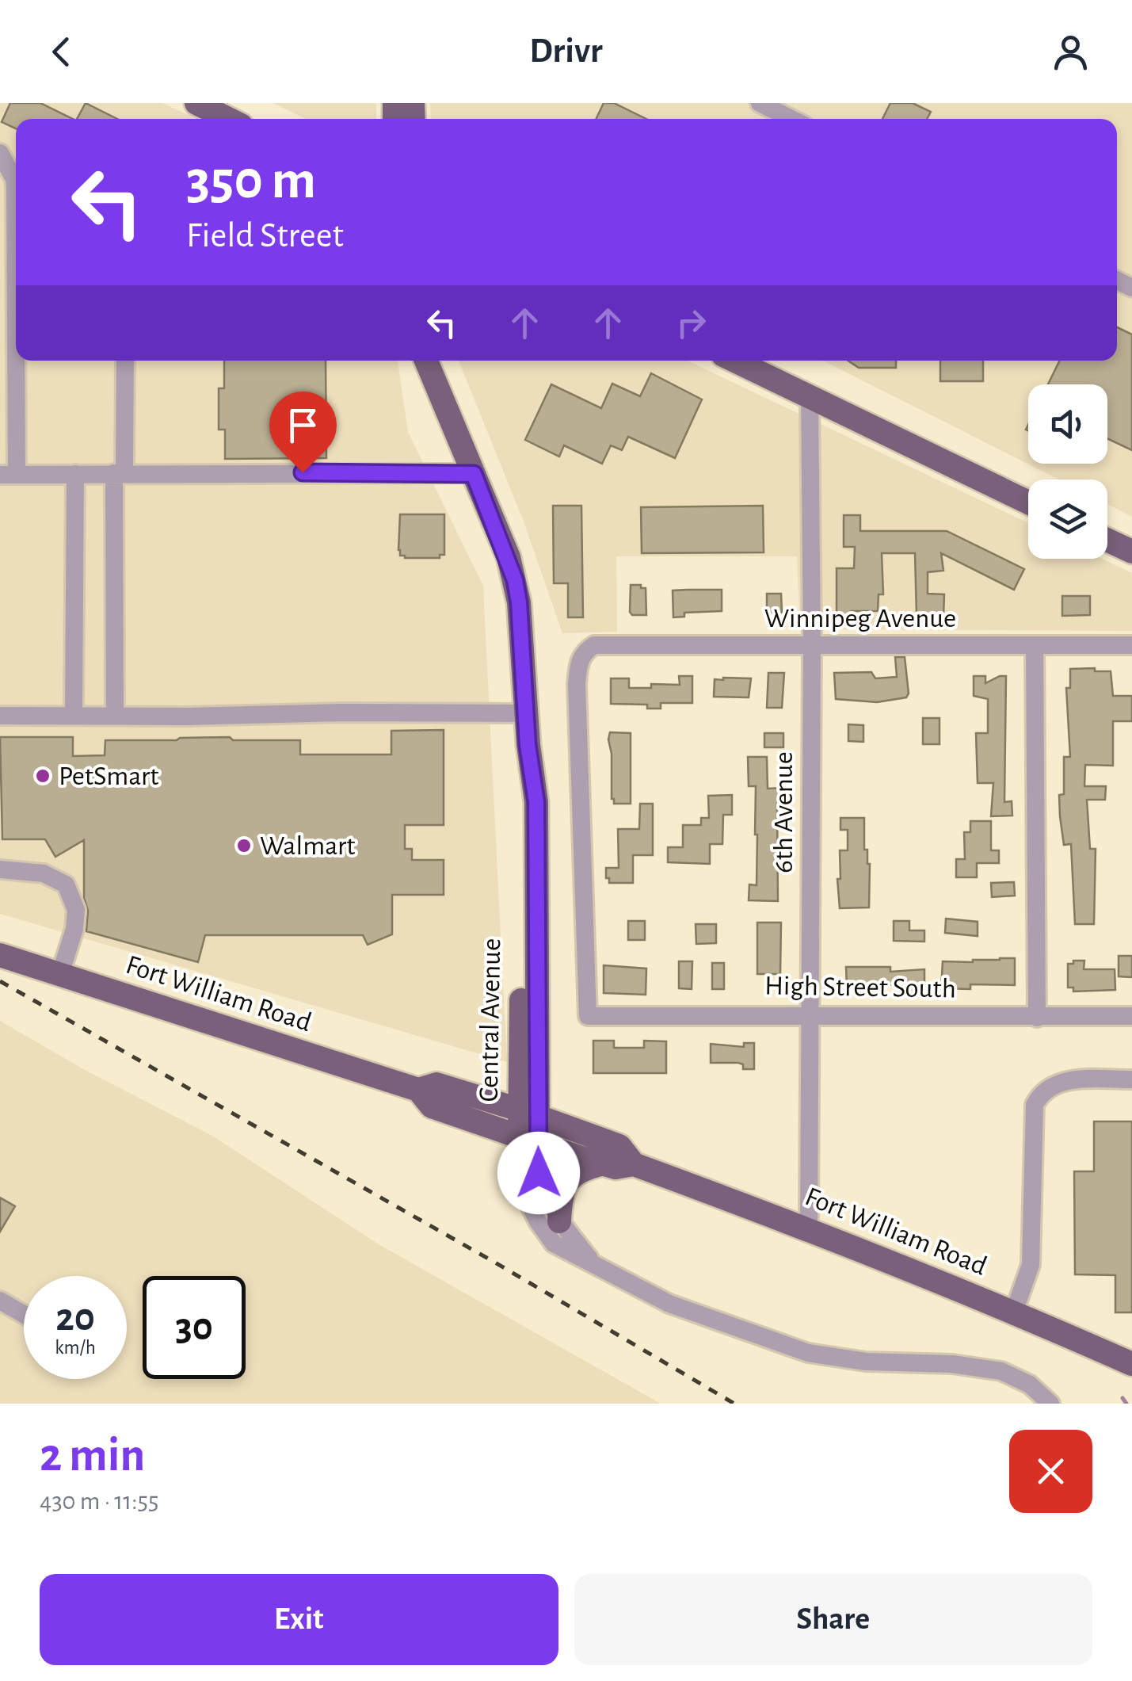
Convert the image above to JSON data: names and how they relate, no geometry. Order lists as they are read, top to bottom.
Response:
{
  "streets": {
    "main road": ["Fort William Road", "Central Avenue"],
    "street": ["Winnipeg Avenue", "6th Avenue", "High Street South"]
  },
  "crossings": [
    ["Winnipeg Avenue", "6th Avenue"],
    ["Winnipeg Avenue", "High Street South"],
    ["6th Avenue", "High Street South"],
    ["6th Avenue", "Fort William Road"],
    ["Fort William Road", "Central Avenue"]
  ],
  "places": ["PetSmart", "Walmart"],
  "page": {
    "header": "Drivr",
    "turn": ["350 m", "Field Street"],
    "speed": "20 km/h",
    "limit": "30",
    "heading": ["2 min", "430 m · 11:55"],
    "buttons": ["Exit", "Share"]
  }
}
